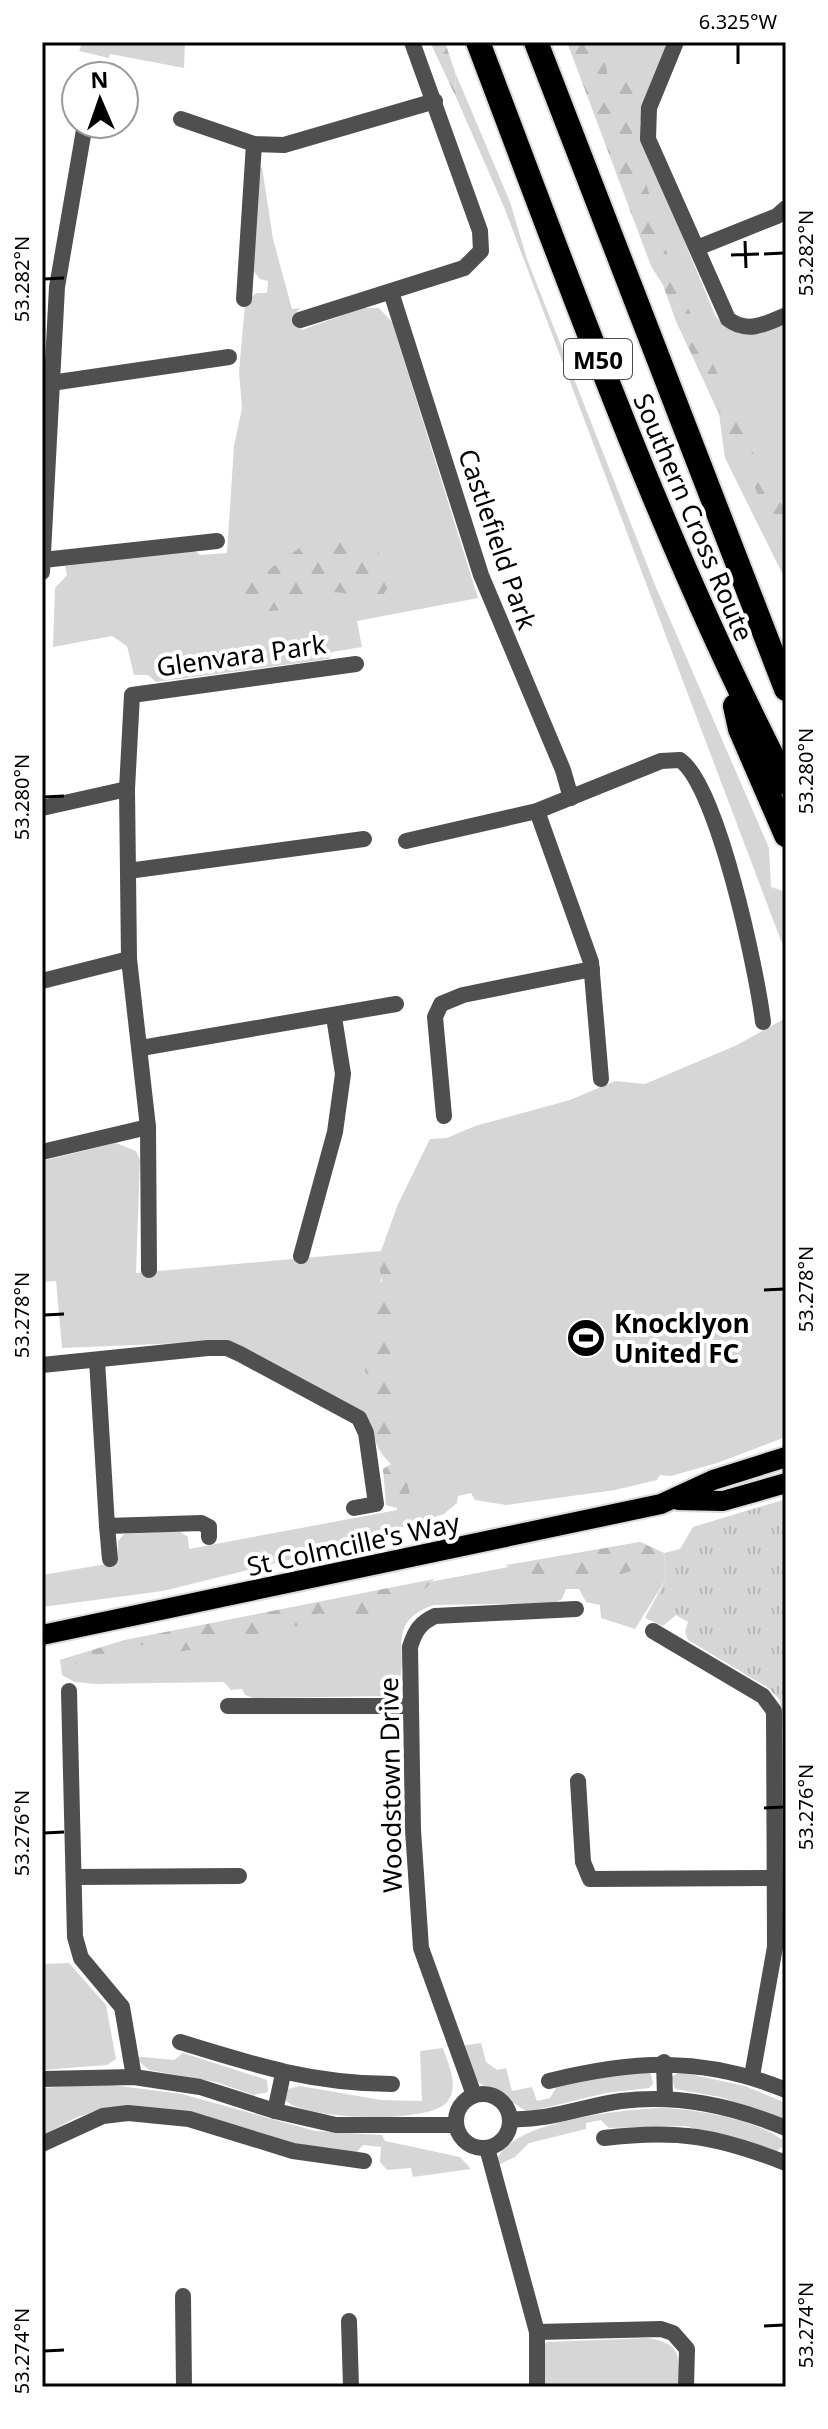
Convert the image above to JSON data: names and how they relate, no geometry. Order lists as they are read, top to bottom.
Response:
{
  "streets": {
    "highway": ["M50", "Southern Cross Route"],
    "main road": ["St Colmcille's Way"],
    "street": ["Castlefield Park", "Glenvara Park", "Woodstown Drive"]
  },
  "crossings": [
    ["M50", "Southern Cross Route"]
  ],
  "places": {
    "sports": ["Knocklyon United FC"]
  },
  "north": "top",
  "coordinates": [
    "6.325°W",
    "53.282°N",
    "53.280°N",
    "53.278°N",
    "53.276°N",
    "53.274°N"
  ]
}
